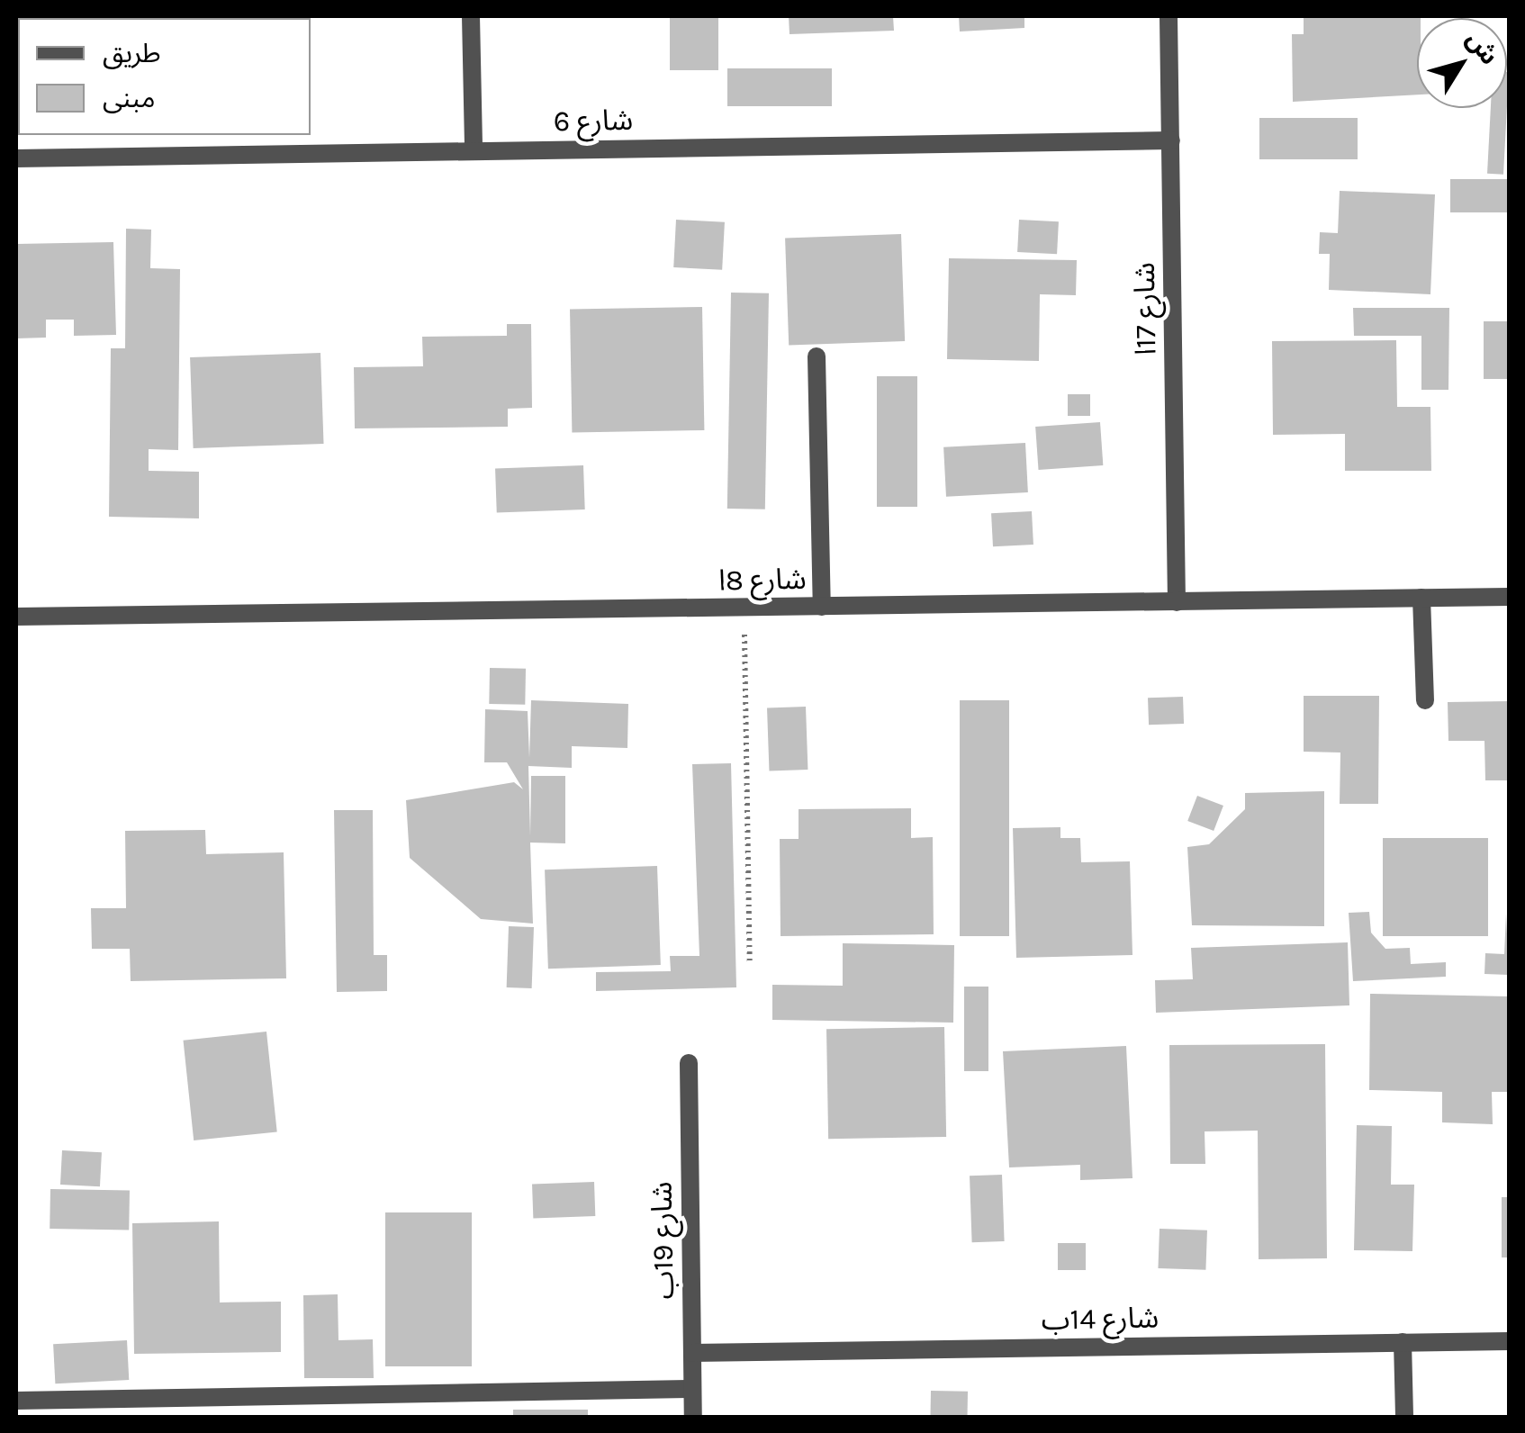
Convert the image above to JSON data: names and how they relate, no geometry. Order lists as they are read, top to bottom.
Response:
{
  "streets": {
    "street": [
      "شارع 6",
      "شارع 17ا",
      "شارع 8ا",
      "شارع 19ب",
      "شارع 14ب"
    ]
  },
  "crossings": [
    ["شارع 6", "شارع 17ا"],
    ["شارع 17ا", "شارع 8ا"],
    ["شارع 19ب", "شارع 14ب"]
  ],
  "legend": ["طريق", "مبنى"],
  "north": "top right"
}
